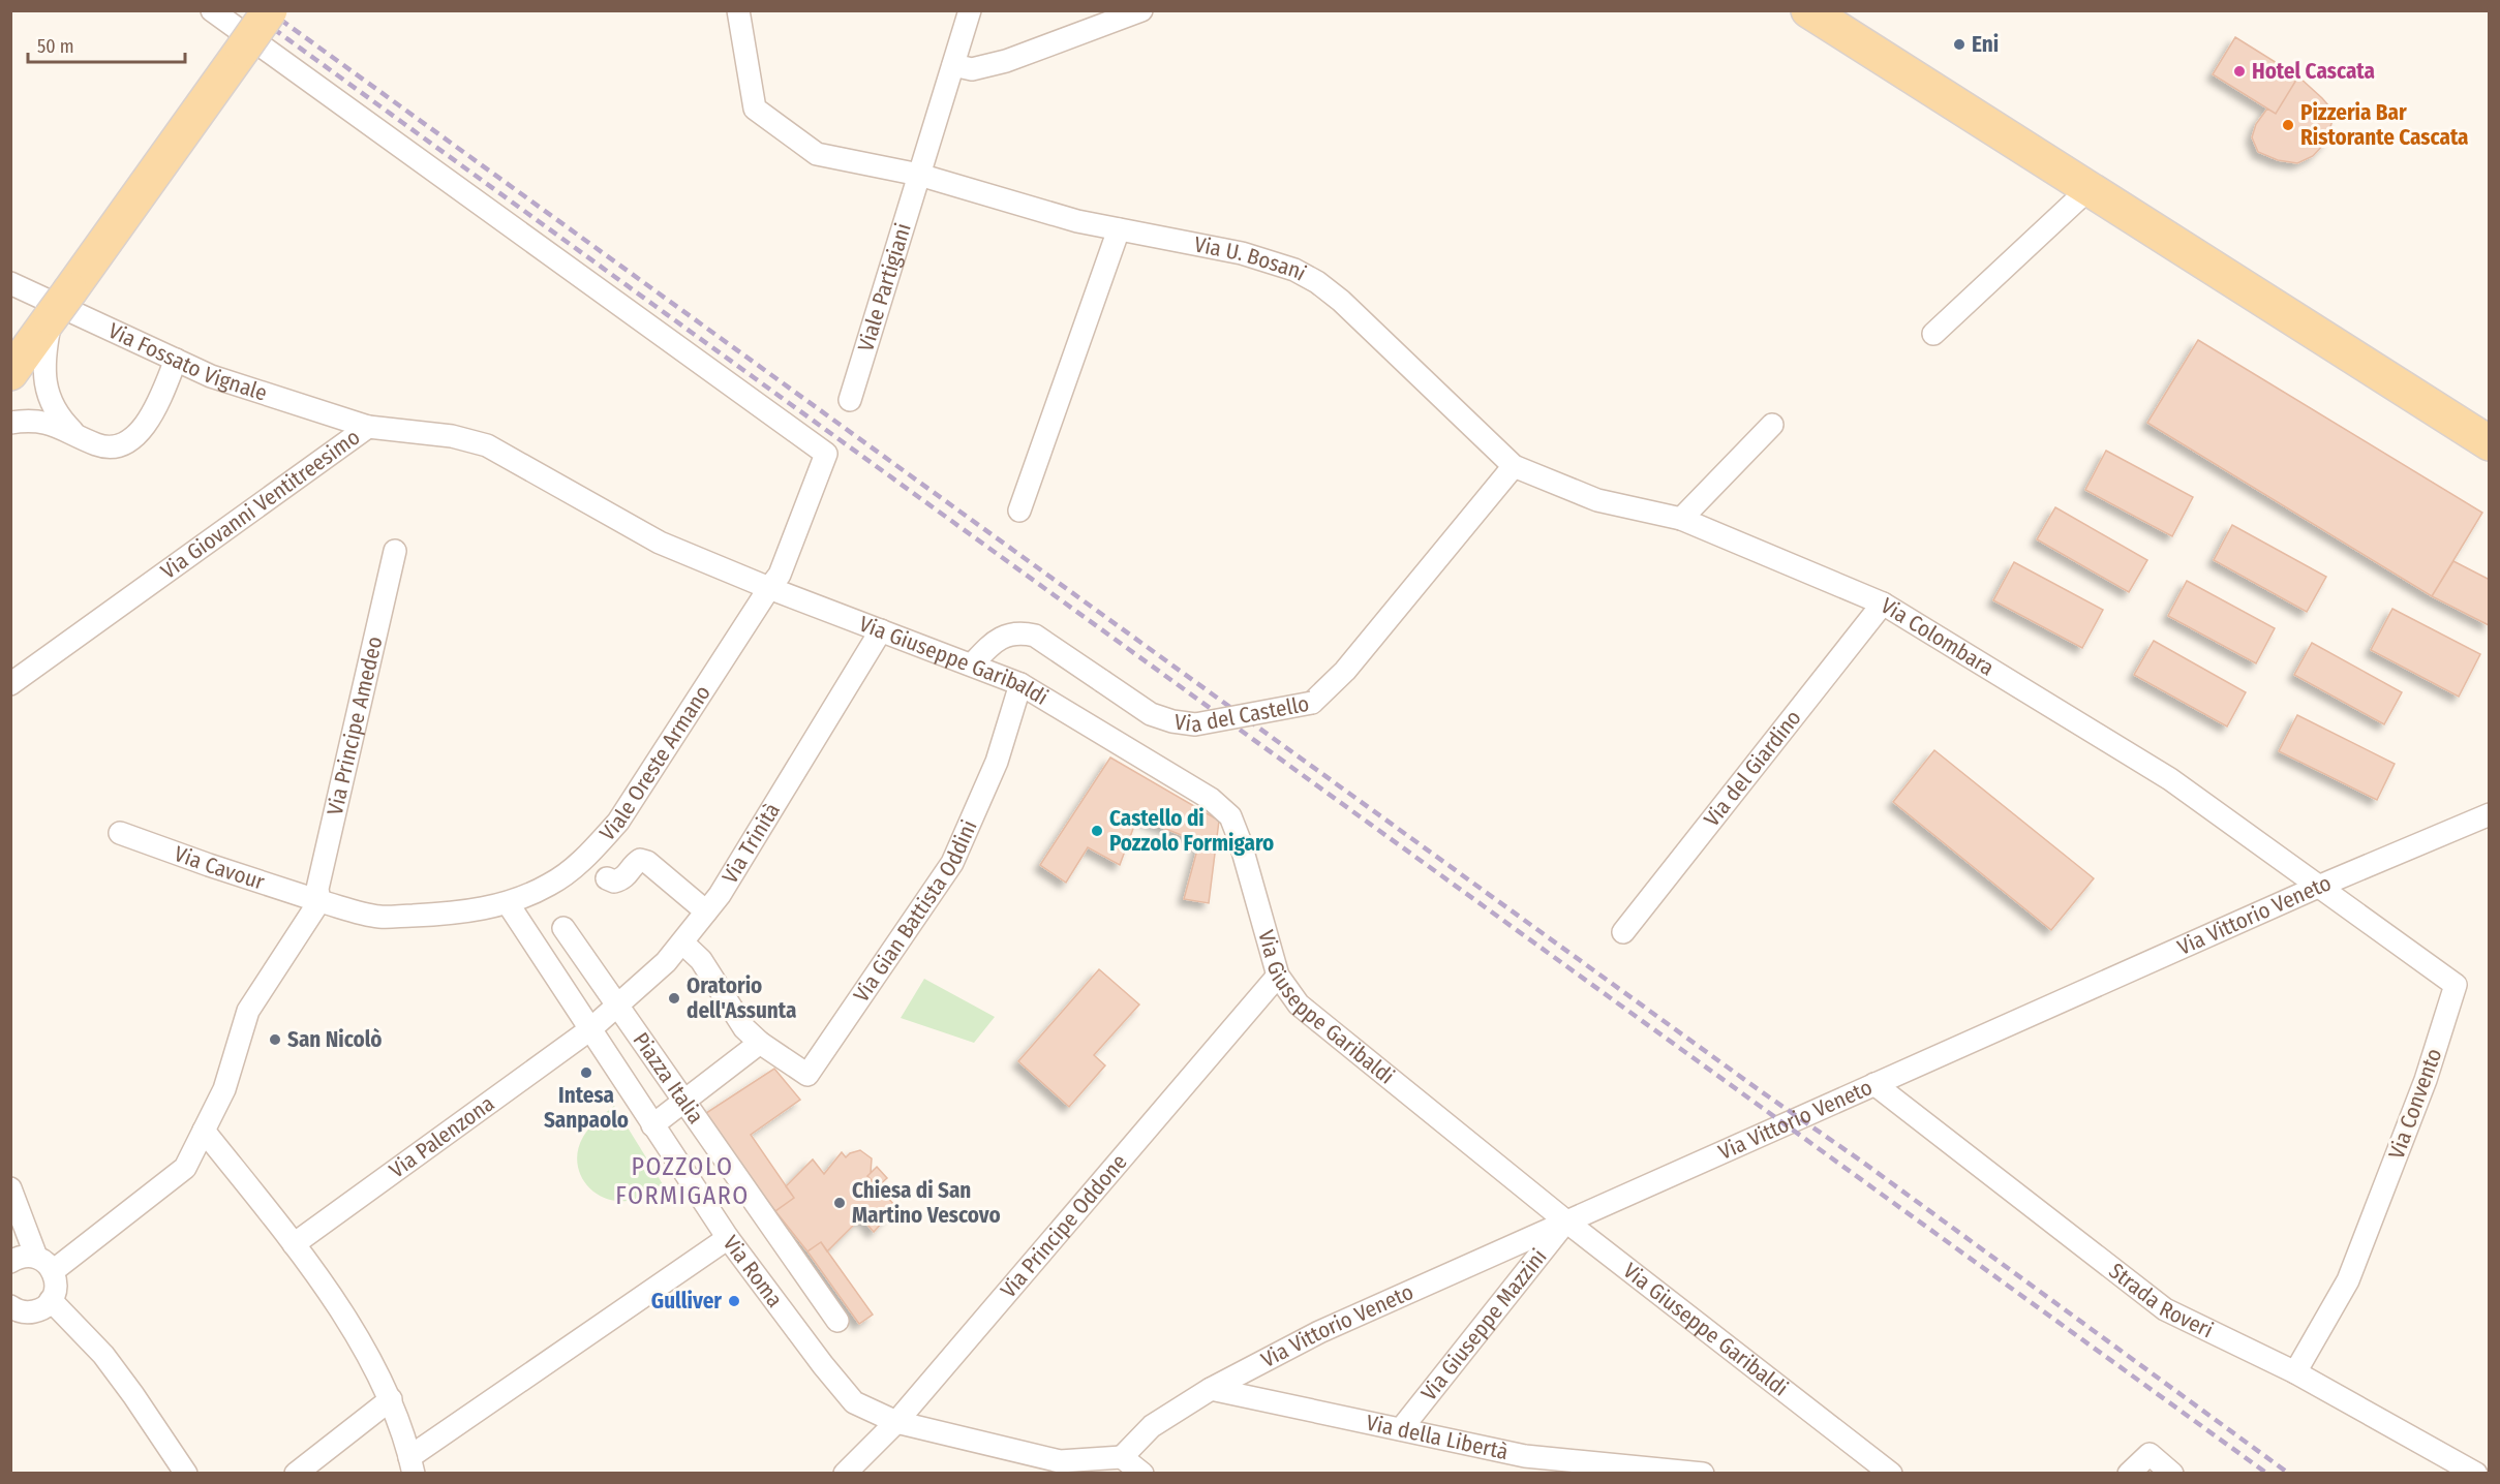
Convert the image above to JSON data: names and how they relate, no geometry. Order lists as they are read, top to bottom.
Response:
{
  "streets": {
    "street": [
      "Via U. Bosani",
      "Viale Partigiani",
      "Via Fossato Vignale",
      "Via Giovanni Ventitreesimo",
      "Via Colombara",
      "Via Giuseppe Garibaldi",
      "Via del Castello",
      "Via Principe Amedeo",
      "Viale Oreste Armano",
      "Via del Giardino",
      "Via Trinità",
      "Via Cavour",
      "Via Gian Battista Oddini",
      "Via Vittorio Veneto",
      "Piazza Italia",
      "Via Convento",
      "Via Palenzona",
      "Via Principe Oddone",
      "Via Roma",
      "Strada Roveri",
      "Via Giuseppe Mazzini",
      "Via della Libertà"
    ]
  },
  "crossings": [
    ["Via U. Bosani", "Viale Partigiani"],
    ["Via U. Bosani", "Via Colombara"],
    ["Via U. Bosani", "Via del Castello"],
    ["Via Fossato Vignale", "Via Giovanni Ventitreesimo"],
    ["Via Giovanni Ventitreesimo", "Via Giuseppe Garibaldi"],
    ["Via Giovanni Ventitreesimo", "Viale Oreste Armano"],
    ["Via Colombara", "Via del Castello"],
    ["Via Colombara", "Via del Giardino"],
    ["Via Colombara", "Via Vittorio Veneto"],
    ["Via Colombara", "Via Convento"],
    ["Via Giuseppe Garibaldi", "Via del Castello"],
    ["Via Giuseppe Garibaldi", "Viale Oreste Armano"],
    ["Via Giuseppe Garibaldi", "Via Trinità"],
    ["Via Giuseppe Garibaldi", "Via Gian Battista Oddini"],
    ["Via Giuseppe Garibaldi", "Via Vittorio Veneto"],
    ["Via Giuseppe Garibaldi", "Via Principe Oddone"],
    ["Via Giuseppe Garibaldi", "Via Giuseppe Mazzini"],
    ["Via Principe Amedeo", "Viale Oreste Armano"],
    ["Via Principe Amedeo", "Via Cavour"],
    ["Viale Oreste Armano", "Via Cavour"],
    ["Viale Oreste Armano", "Via Roma"],
    ["Via Trinità", "Piazza Italia"],
    ["Via Trinità", "Via Palenzona"],
    ["Via Trinità", "Via Roma"],
    ["Via Vittorio Veneto", "Via Convento"],
    ["Via Vittorio Veneto", "Via Roma"],
    ["Via Vittorio Veneto", "Strada Roveri"],
    ["Via Vittorio Veneto", "Via Giuseppe Mazzini"],
    ["Via Vittorio Veneto", "Via della Libertà"],
    ["Via Convento", "Strada Roveri"],
    ["Via Palenzona", "Via Roma"],
    ["Via Principe Oddone", "Via Roma"],
    ["Via Giuseppe Mazzini", "Via della Libertà"]
  ],
  "districts": ["POZZOLO FORMIGARO"],
  "places": [
    "Eni",
    "Hotel Cascata",
    "Pizzeria Bar Ristorante Cascata",
    "Castello di Pozzolo Formigaro",
    "Oratorio dell'Assunta",
    "San Nicolò",
    "Intesa Sanpaolo",
    "Chiesa di San Martino Vescovo",
    "Gulliver"
  ],
  "scale_bar": "50 m"
}
